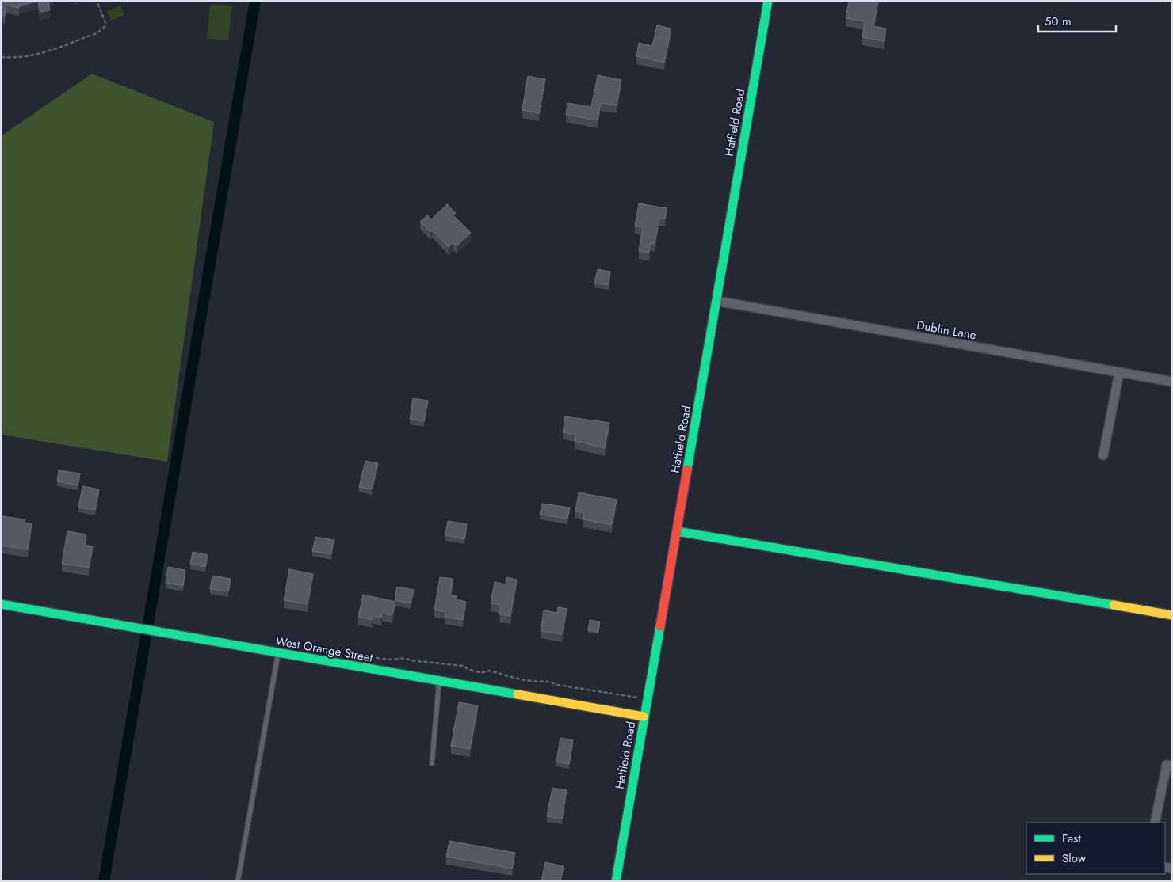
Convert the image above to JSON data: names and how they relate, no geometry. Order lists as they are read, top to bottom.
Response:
{
  "streets": {
    "street": ["Hatfield Road", "Dublin Lane", "West Orange Street"]
  },
  "crossings": [
    ["Hatfield Road", "Dublin Lane"],
    ["Hatfield Road", "West Orange Street"]
  ],
  "legend": ["Fast", "Slow"],
  "scale_bar": "50 m"
}
